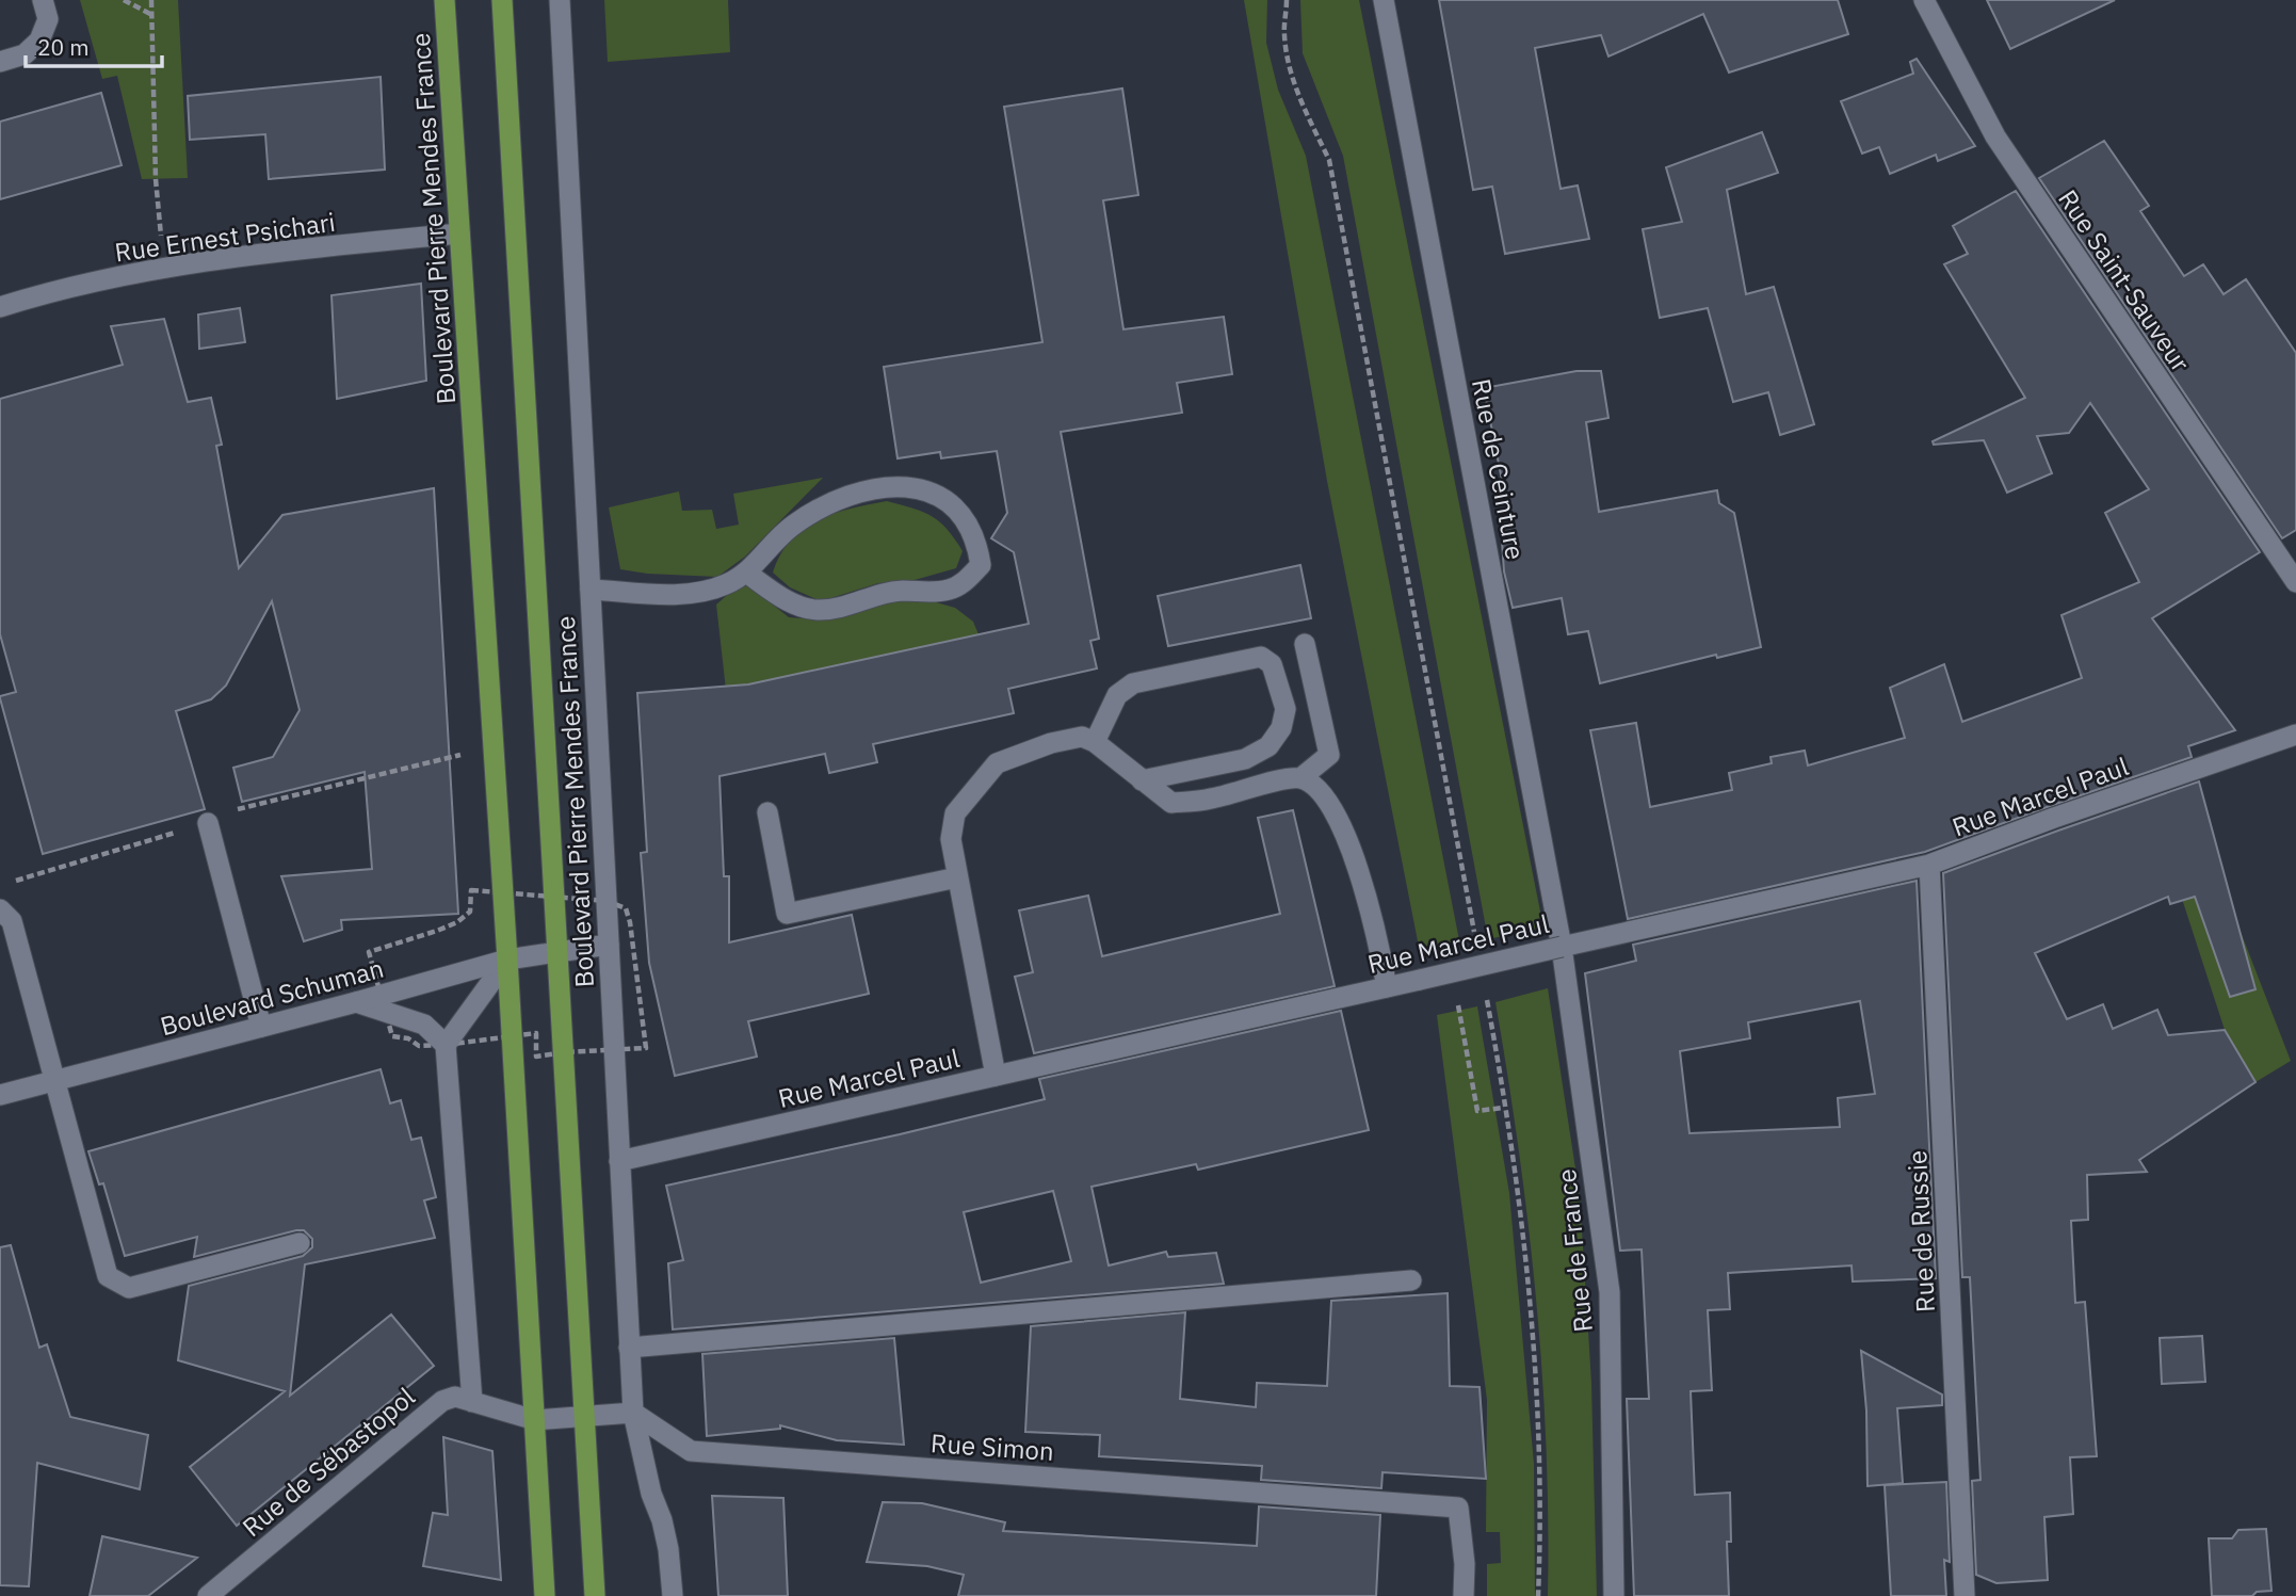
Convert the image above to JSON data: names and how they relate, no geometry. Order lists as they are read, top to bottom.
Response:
{
  "streets": {
    "main road": ["Boulevard Pierre Mendes France"],
    "street": [
      "Rue Ernest Psichari",
      "Rue Saint-Sauveur",
      "Rue de Ceinture",
      "Rue Marcel Paul",
      "Boulevard Schuman",
      "Rue de Russie",
      "Rue de France",
      "Rue Simon",
      "Rue de Sébastopol"
    ]
  },
  "crossings": [
    ["Boulevard Pierre Mendes France", "Rue Ernest Psichari"],
    ["Boulevard Pierre Mendes France", "Rue Marcel Paul"],
    ["Boulevard Pierre Mendes France", "Boulevard Schuman"],
    ["Boulevard Pierre Mendes France", "Rue Simon"],
    ["Boulevard Pierre Mendes France", "Rue de Sébastopol"],
    ["Rue de Ceinture", "Rue Marcel Paul"],
    ["Rue de Ceinture", "Rue de France"],
    ["Rue Marcel Paul", "Rue de Russie"],
    ["Rue Marcel Paul", "Rue de France"]
  ],
  "scale_bar": "20 m"
}
